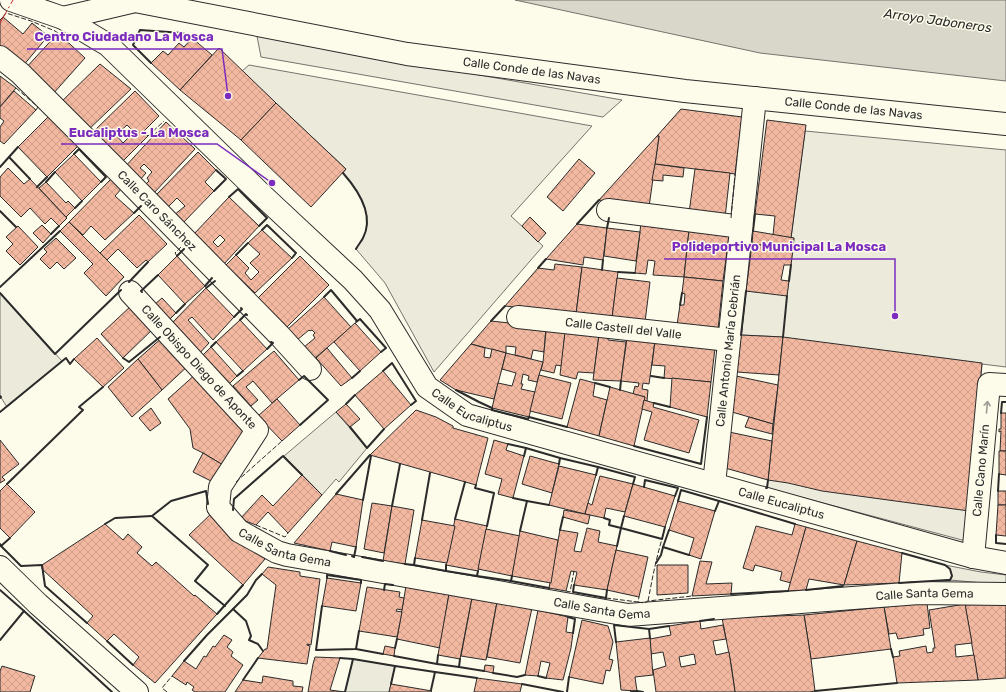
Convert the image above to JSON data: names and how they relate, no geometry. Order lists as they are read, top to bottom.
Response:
{
  "streets": {
    "street": [
      "Calle Conde de las Navas",
      "Calle Caro Sánchez",
      "Calle Castell del Valle",
      "Calle Antonio María Cebrián",
      "Calle Obispo Diego de Aponte",
      "Calle Eucaliptus",
      "Calle Cano Marín",
      "Calle Santa Gema"
    ]
  },
  "crossings": [
    ["Calle Conde de las Navas", "Calle Antonio María Cebrián"],
    ["Calle Conde de las Navas", "Calle Eucaliptus"],
    ["Calle Castell del Valle", "Calle Antonio María Cebrián"],
    ["Calle Antonio María Cebrián", "Calle Eucaliptus"],
    ["Calle Obispo Diego de Aponte", "Calle Santa Gema"],
    ["Calle Eucaliptus", "Calle Cano Marín"]
  ],
  "one_way": ["Calle Cano Marín"],
  "water": ["Arroyo Jaboneros"],
  "places": ["Centro Ciudadano La Mosca", "Eucaliptus - La Mosca", "Polideportivo Municipal La Mosca"]
}
